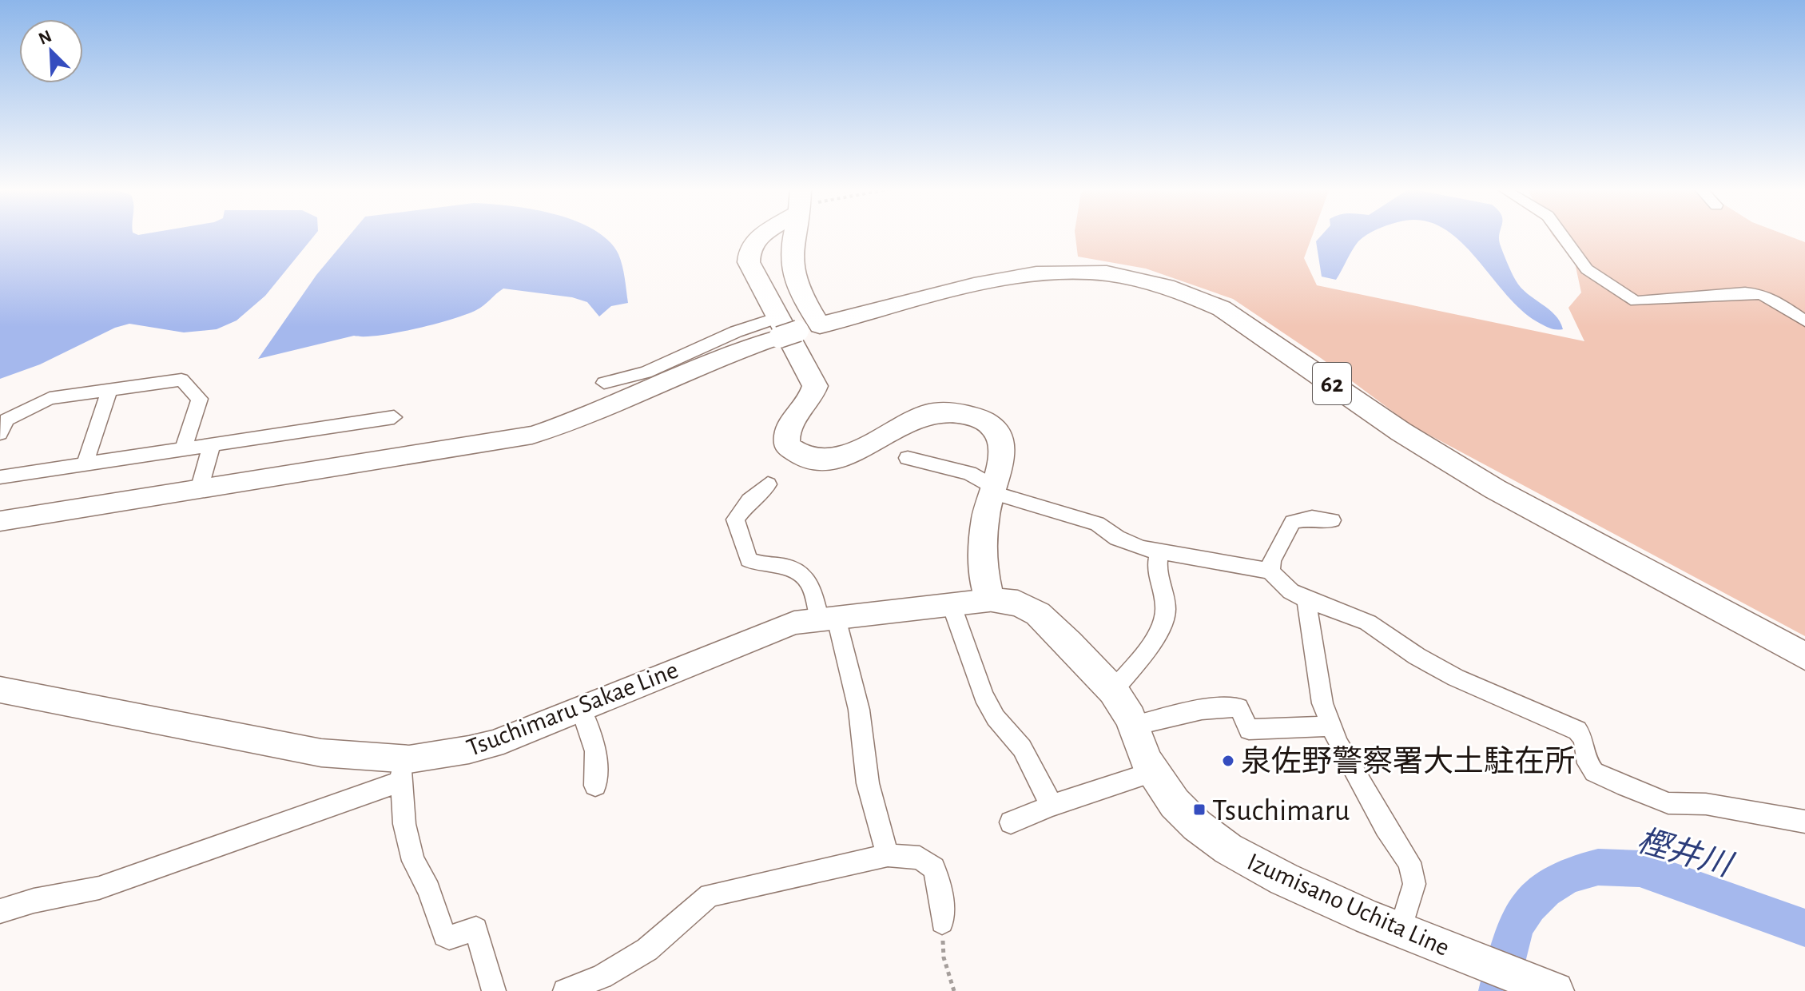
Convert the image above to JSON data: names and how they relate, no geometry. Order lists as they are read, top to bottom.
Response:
{
  "streets": {
    "main road": ["62", "Tsuchimaru Sakae Line", "Izumisano Uchita Line"]
  },
  "crossings": [
    ["Tsuchimaru Sakae Line", "Izumisano Uchita Line"]
  ],
  "water": ["樫井川"],
  "places": {
    "other": ["泉佐野警察署大土駐在所"],
    "transit": ["Tsuchimaru"]
  },
  "north": "top left"
}
